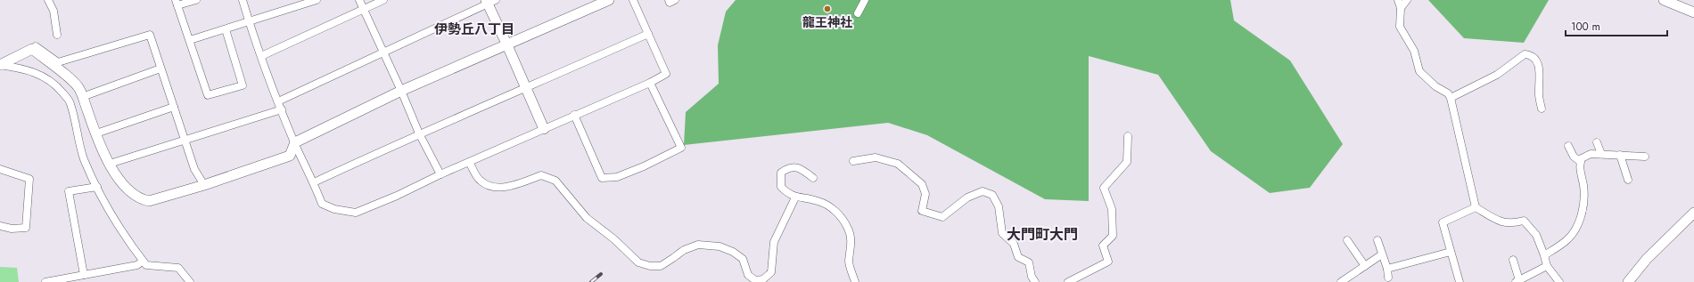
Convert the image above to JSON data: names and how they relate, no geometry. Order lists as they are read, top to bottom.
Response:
{
  "districts": ["伊勢丘八丁目", "大門町大門"],
  "places": ["龍王神社"],
  "scale_bar": "100 m"
}
